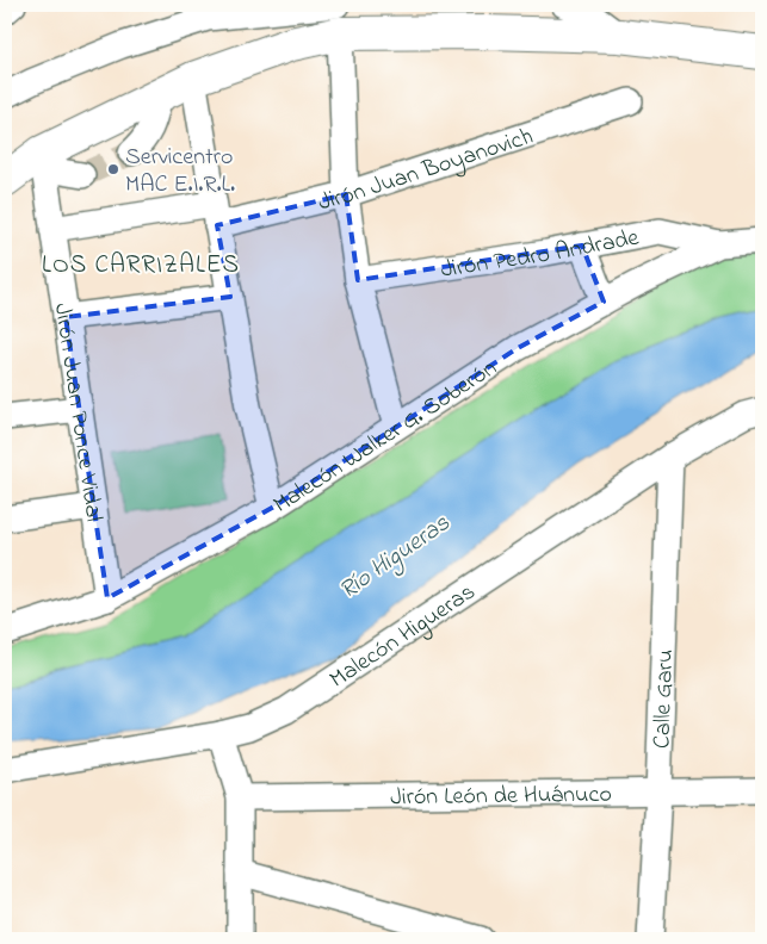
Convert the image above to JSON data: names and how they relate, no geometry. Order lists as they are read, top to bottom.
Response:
{
  "streets": {
    "street": [
      "Jirón Juan Boyanovich",
      "Jirón Pedro Andrade",
      "Jirón Juan Ponce Vidal",
      "Malecón Walker G. Soberón",
      "Malecón Higueras",
      "Calle Garu",
      "Jirón León de Huánuco"
    ]
  },
  "crossings": [
    ["Jirón Juan Boyanovich", "Jirón Juan Ponce Vidal"],
    ["Jirón Pedro Andrade", "Malecón Walker G. Soberón"],
    ["Jirón Juan Ponce Vidal", "Malecón Walker G. Soberón"],
    ["Malecón Higueras", "Calle Garu"],
    ["Calle Garu", "Jirón León de Huánuco"]
  ],
  "districts": ["LOS CARRIZALES"],
  "water": ["Río Higueras"],
  "places": ["Servicentro MAC E.I.R.L."]
}
